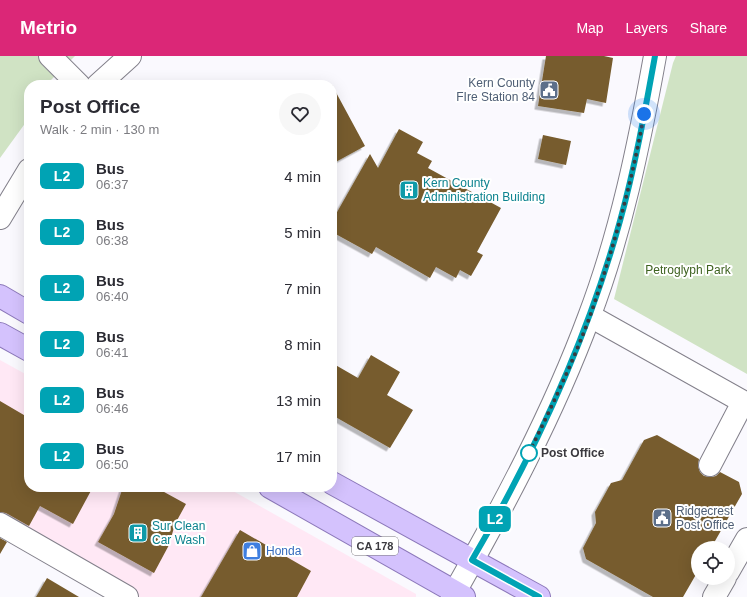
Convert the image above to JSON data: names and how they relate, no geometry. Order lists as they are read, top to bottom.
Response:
{
  "streets": {
    "main road": ["CA 178"]
  },
  "parks": ["Petroglyph Park"],
  "places": {
    "public building": ["Kern County FIre Station 84", "Ridgecrest Post Office"],
    "building": ["Kern County Administration Building", "Sur Clean Car Wash"],
    "other": ["Post Office"],
    "shop": ["Honda"]
  },
  "lines": ["bus line L2"],
  "page": {
    "header": "Metrio",
    "nav": ["Map", "Layers", "Share"],
    "on_map": "L2",
    "heading": ["Post Office", "Walk · 2 min · 130 m"],
    "list": [
      {
        "mark": "L2",
        "name": "Bus",
        "note": "06:37",
        "value": "4 min"
      },
      {
        "mark": "L2",
        "name": "Bus",
        "note": "06:38",
        "value": "5 min"
      },
      {
        "mark": "L2",
        "name": "Bus",
        "note": "06:40",
        "value": "7 min"
      },
      {
        "mark": "L2",
        "name": "Bus",
        "note": "06:41",
        "value": "8 min"
      },
      {
        "mark": "L2",
        "name": "Bus",
        "note": "06:46",
        "value": "13 min"
      },
      {
        "mark": "L2",
        "name": "Bus",
        "note": "06:50",
        "value": "17 min"
      }
    ]
  }
}
